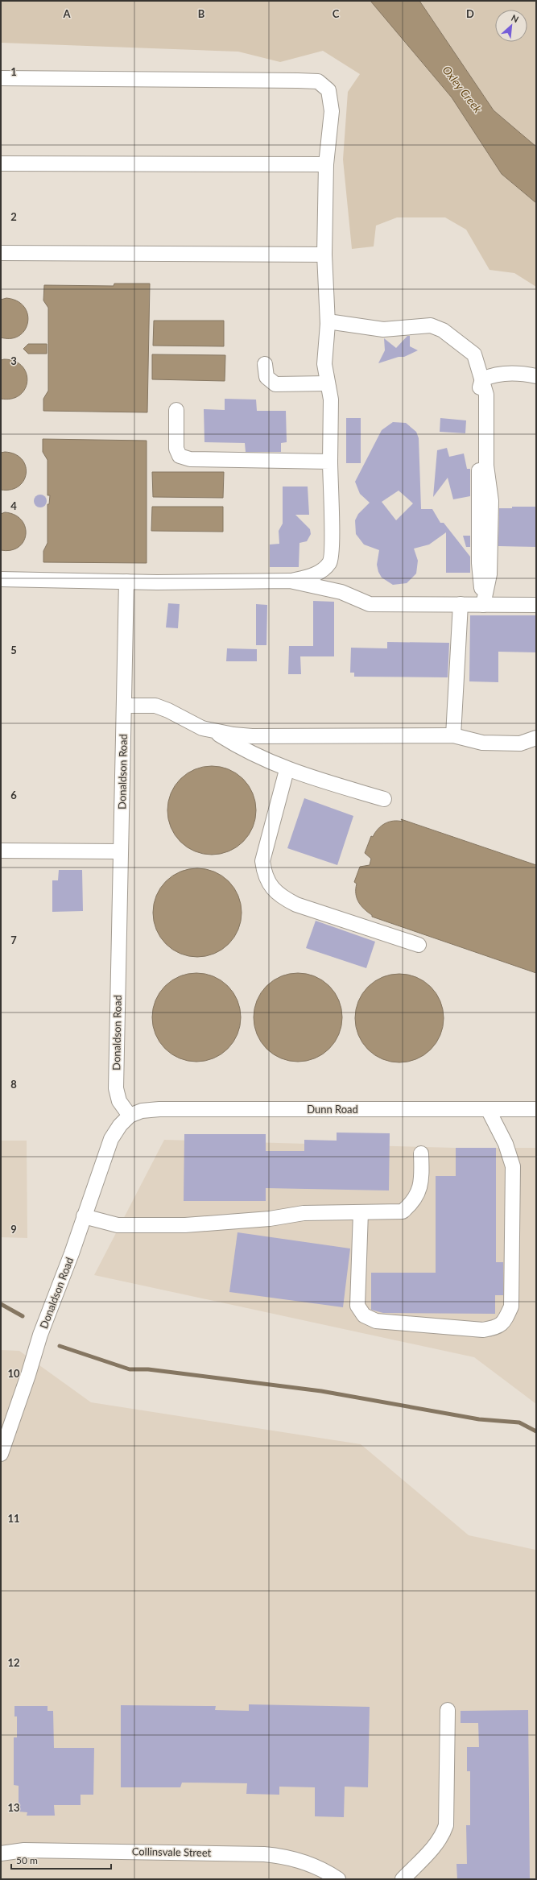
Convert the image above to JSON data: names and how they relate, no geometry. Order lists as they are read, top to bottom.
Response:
{
  "streets": {
    "street": ["Donaldson Road", "Dunn Road", "Collinsvale Street"]
  },
  "crossings": [
    ["Donaldson Road", "Dunn Road"]
  ],
  "water": ["Oxley Creek"],
  "scale_bar": "50 m",
  "north": "top right",
  "grid": {
    "columns": [
      "A",
      "B",
      "C",
      "D"
    ],
    "rows": [
      "1",
      "2",
      "3",
      "4",
      "5",
      "6",
      "7",
      "8",
      "9",
      "10",
      "11",
      "12",
      "13"
    ]
  }
}
